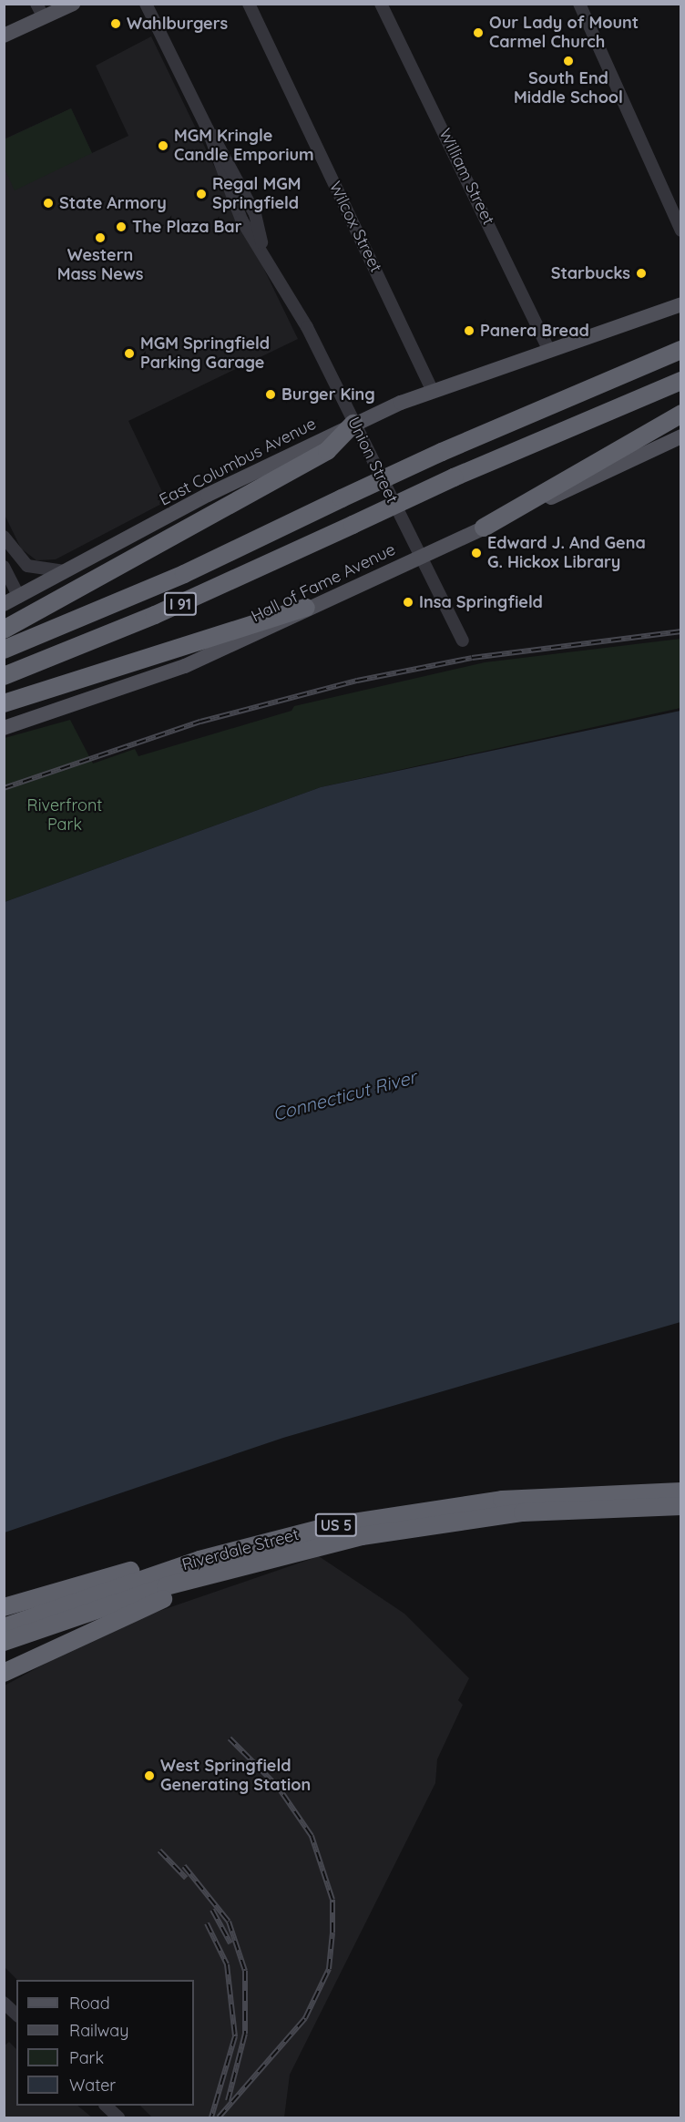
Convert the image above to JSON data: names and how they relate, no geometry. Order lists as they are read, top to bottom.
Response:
{
  "streets": {
    "highway": ["I 91", "US 5", "Riverdale Street"],
    "main road": ["East Columbus Avenue", "Hall of Fame Avenue"],
    "street": ["William Street", "Wilcox Street", "Union Street"]
  },
  "crossings": [
    ["William Street", "East Columbus Avenue"],
    ["Wilcox Street", "East Columbus Avenue"],
    ["Union Street", "East Columbus Avenue"],
    ["Union Street", "Hall of Fame Avenue"]
  ],
  "water": ["Connecticut River"],
  "parks": ["Riverfront Park"],
  "places": [
    "Wahlburgers",
    "Our Lady of Mount Carmel Church",
    "South End Middle School",
    "MGM Kringle Candle Emporium",
    "Regal MGM Springfield",
    "State Armory",
    "The Plaza Bar",
    "Western Mass News",
    "Starbucks",
    "Panera Bread",
    "MGM Springfield Parking Garage",
    "Burger King",
    "Edward J. And Gena G. Hickox Library",
    "Insa Springfield",
    "West Springfield Generating Station"
  ],
  "legend": [
    "Road",
    "Railway",
    "Park",
    "Water"
  ]
}
